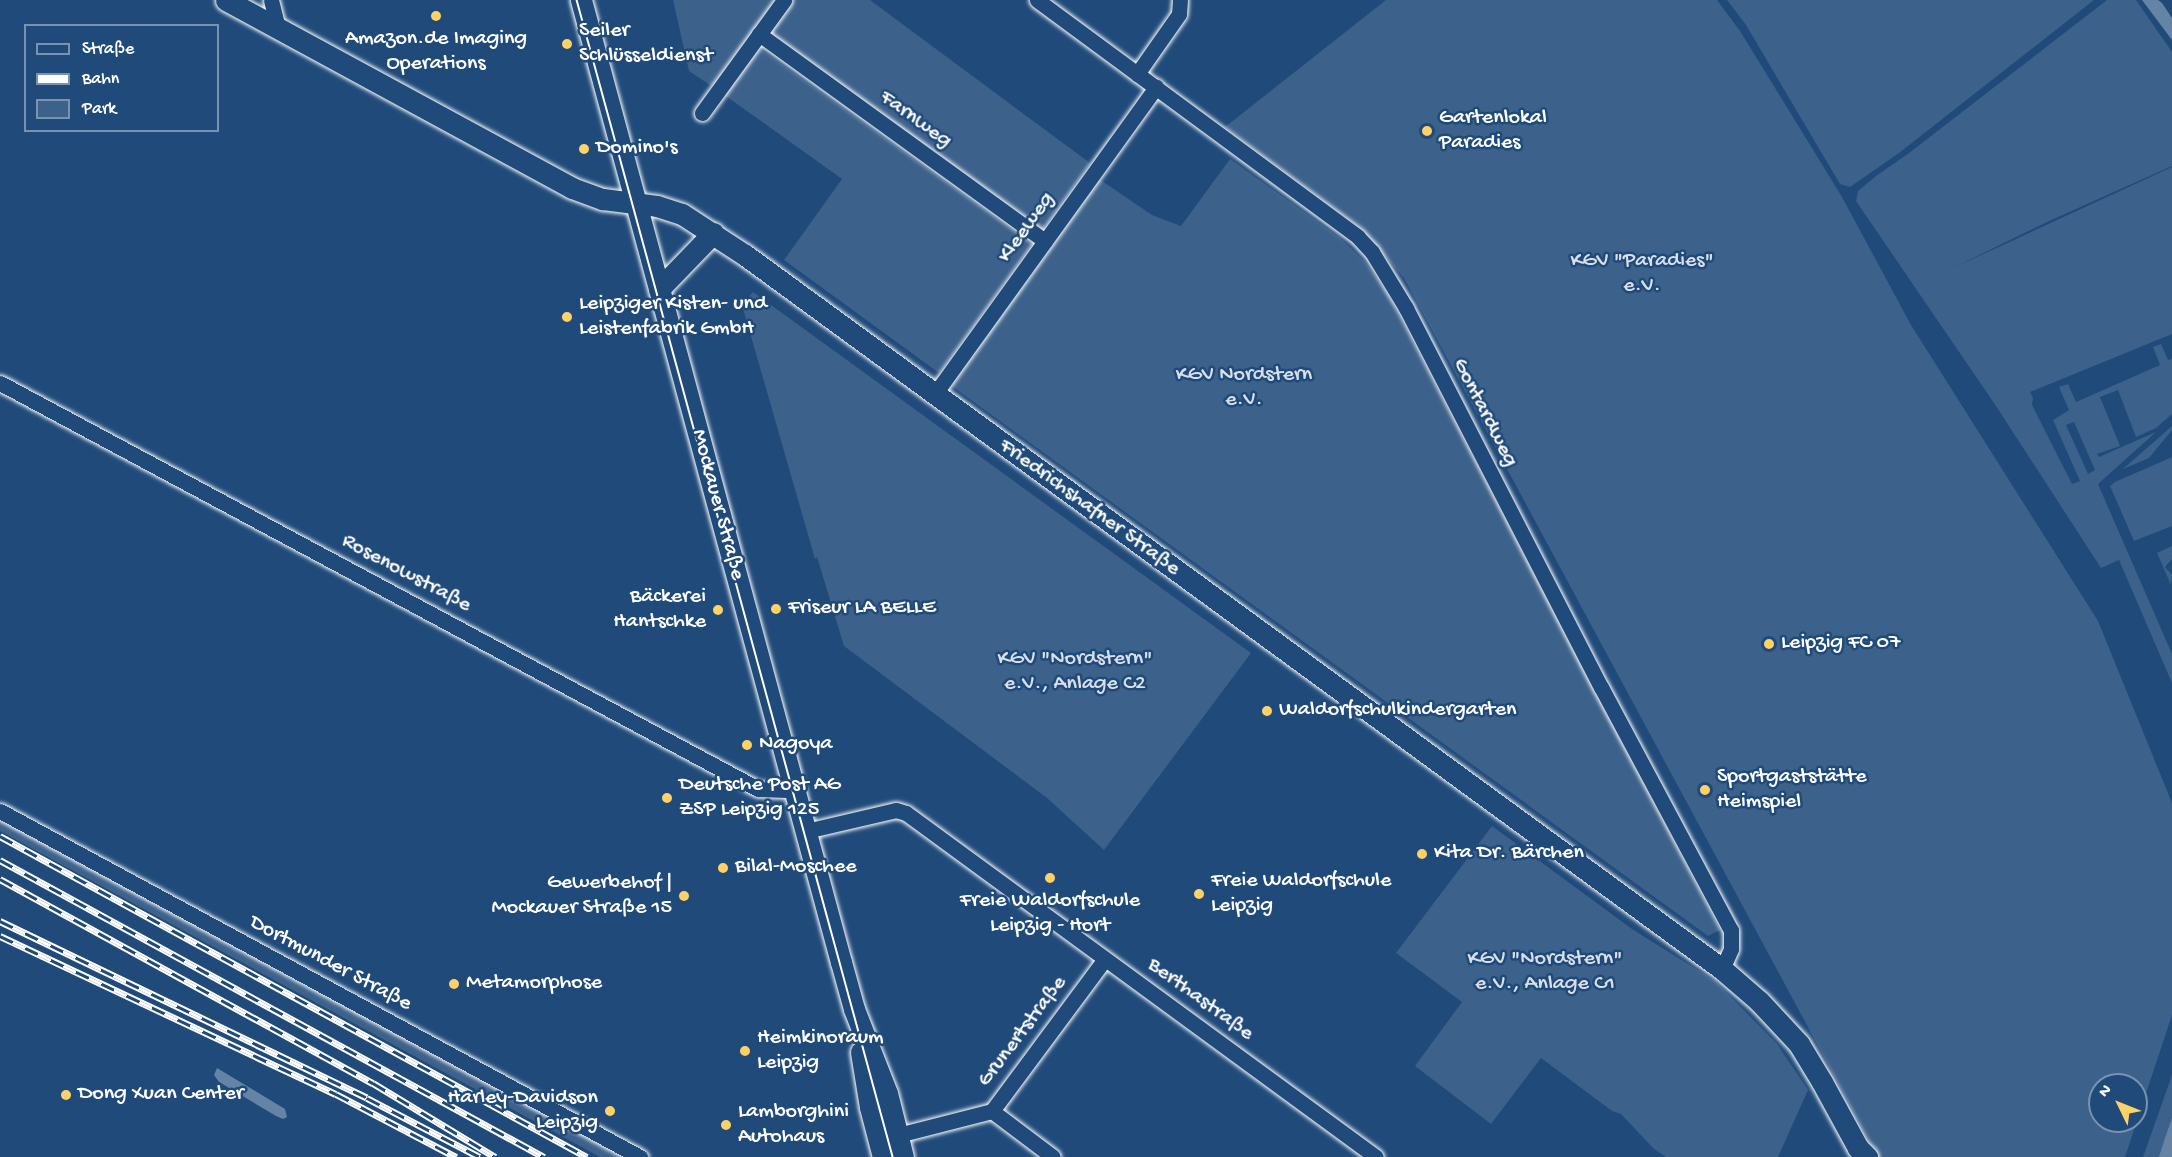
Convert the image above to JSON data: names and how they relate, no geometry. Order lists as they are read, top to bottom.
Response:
{
  "streets": {
    "main road": ["Mockauer Straße", "Friedrichshafner Straße"],
    "street": [
      "Farnweg",
      "Kleeweg",
      "Gontardweg",
      "Rosenowstraße",
      "Dortmunder Straße",
      "Berthastraße",
      "Grunertstraße"
    ]
  },
  "crossings": [
    ["Farnweg", "Kleeweg"],
    ["Kleeweg", "Gontardweg"],
    ["Kleeweg", "Friedrichshafner Straße"],
    ["Gontardweg", "Friedrichshafner Straße"],
    ["Mockauer Straße", "Friedrichshafner Straße"],
    ["Mockauer Straße", "Rosenowstraße"],
    ["Mockauer Straße", "Berthastraße"],
    ["Mockauer Straße", "Grunertstraße"],
    ["Berthastraße", "Grunertstraße"]
  ],
  "parks": [
    "KGV \"Paradies\" e.V.",
    "KGV Nordstern e.V.",
    "KGV \"Nordstern\" e.V., Anlage C2",
    "KGV \"Nordstern\" e.V., Anlage C1"
  ],
  "places": [
    "Amazon.de Imaging Operations",
    "Seiler Schlüsseldienst",
    "Gartenlokal Paradies",
    "Domino's",
    "Leipziger Kisten- und Leistenfabrik GmbH",
    "Friseur LA BELLE",
    "Bäckerei Hantschke",
    "Leipzig FC 07",
    "Waldorfschulkindergarten",
    "Nagoya",
    "Sportgaststätte Heimspiel",
    "Deutsche Post AG ZSP Leipzig 125",
    "Kita Dr. Bärchen",
    "Bilal-Moschee",
    "Freie Waldorfschule Leipzig - Hort",
    "Freie Waldorfschule Leipzig",
    "Gewerbehof | Mockauer Straße 15",
    "Metamorphose",
    "Heimkinoraum Leipzig",
    "Dong Xuan Center",
    "Harley-Davidson Leipzig",
    "Lamborghini Autohaus"
  ],
  "legend": ["Straße", "Bahn", "Park"],
  "north": "top left"
}
